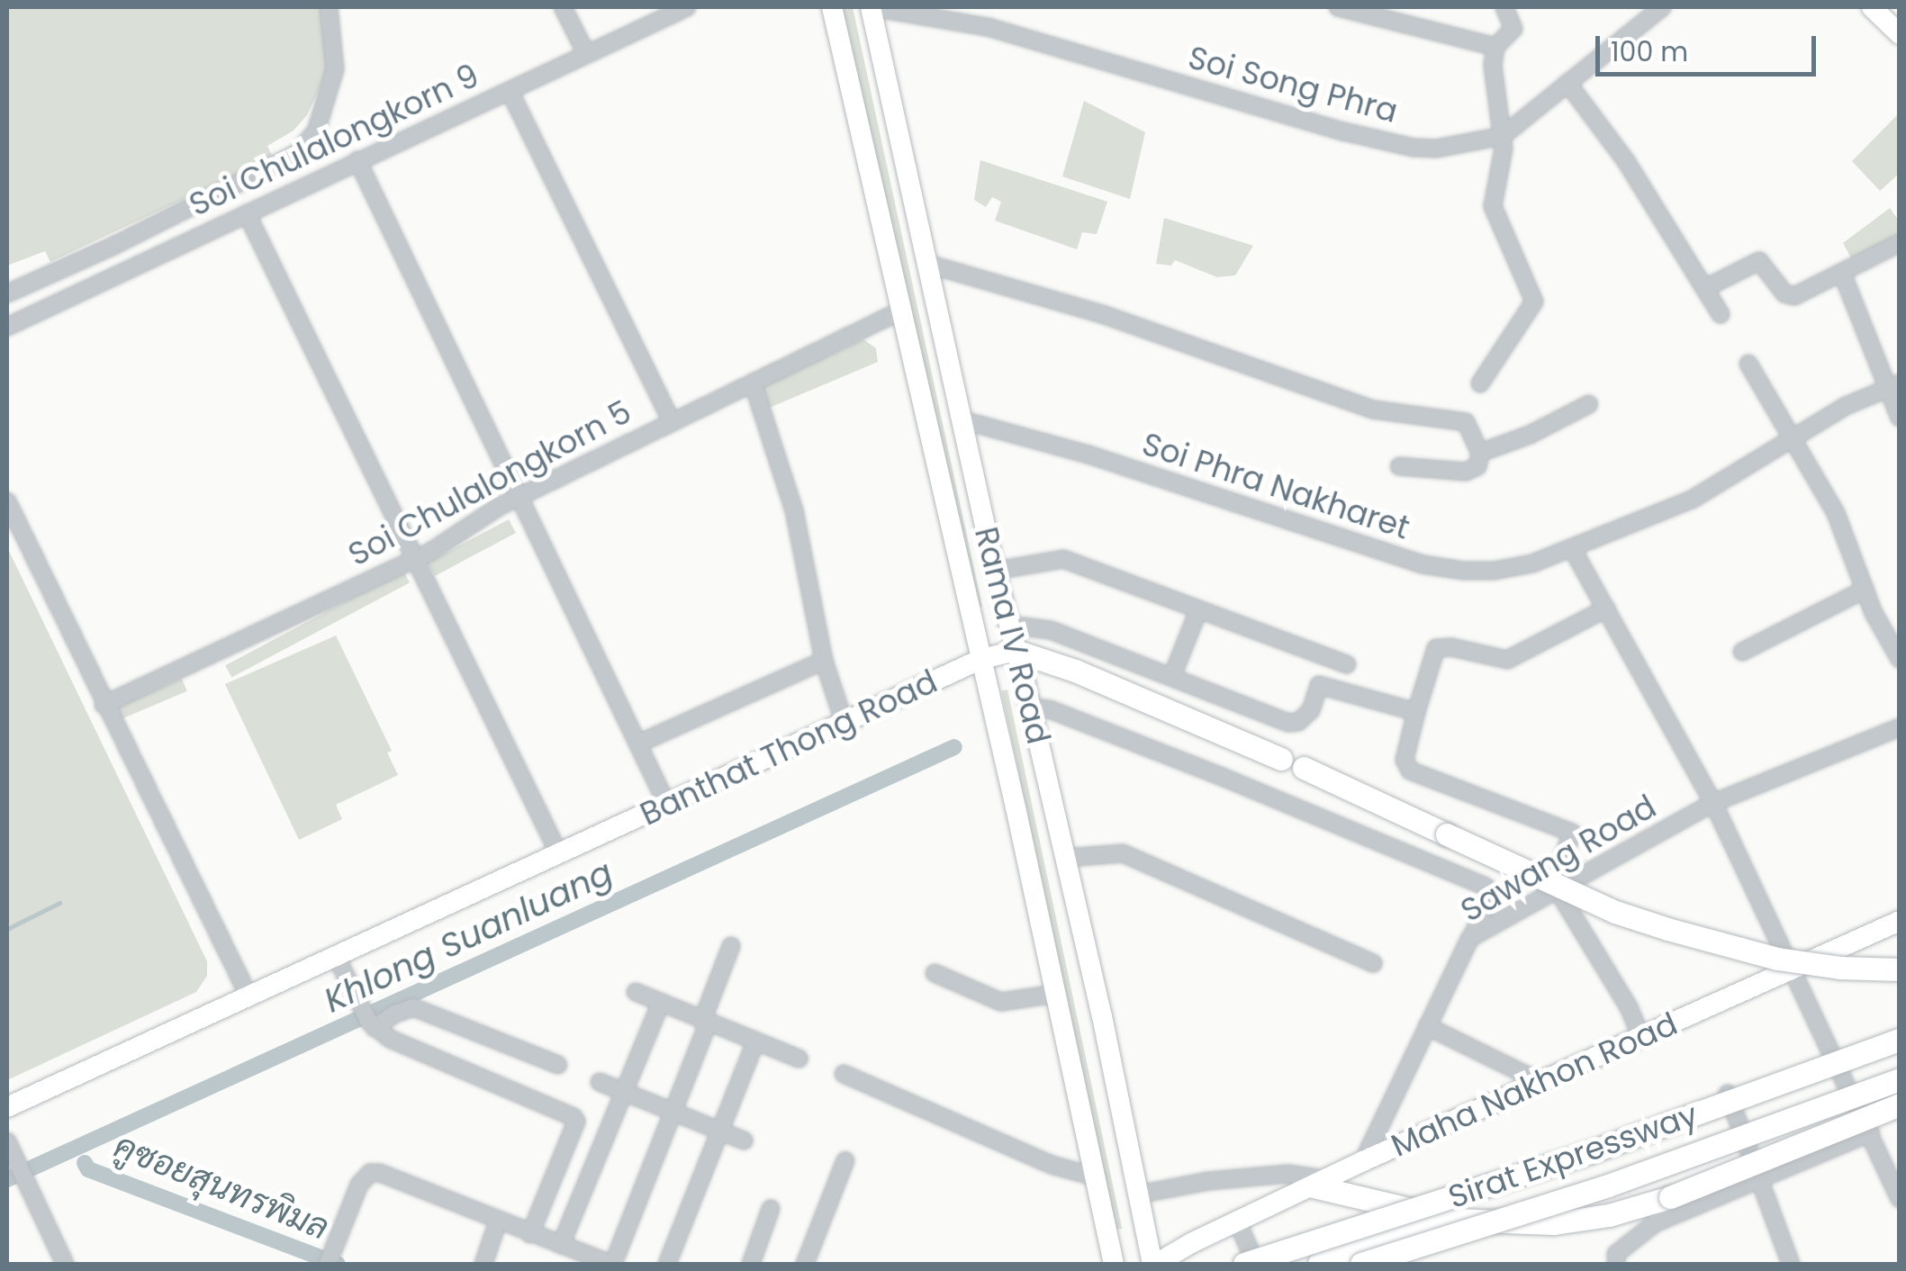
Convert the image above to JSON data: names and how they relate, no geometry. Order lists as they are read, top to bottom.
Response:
{
  "streets": {
    "highway": ["Sirat Expressway"],
    "main road": ["Rama IV Road", "Banthat Thong Road", "Maha Nakhon Road"],
    "street": [
      "Soi Song Phra",
      "Soi Chulalongkorn 9",
      "Soi Chulalongkorn 5",
      "Soi Phra Nakharet",
      "Sawang Road"
    ]
  },
  "crossings": [
    ["Soi Song Phra", "Rama IV Road"],
    ["Soi Chulalongkorn 5", "Rama IV Road"],
    ["Soi Phra Nakharet", "Rama IV Road"],
    ["Rama IV Road", "Banthat Thong Road"],
    ["Rama IV Road", "Maha Nakhon Road"],
    ["Sawang Road", "Maha Nakhon Road"]
  ],
  "water": ["Khlong Suanluang", "คูซอยสุนทรพิมล"],
  "scale_bar": "100 m"
}
